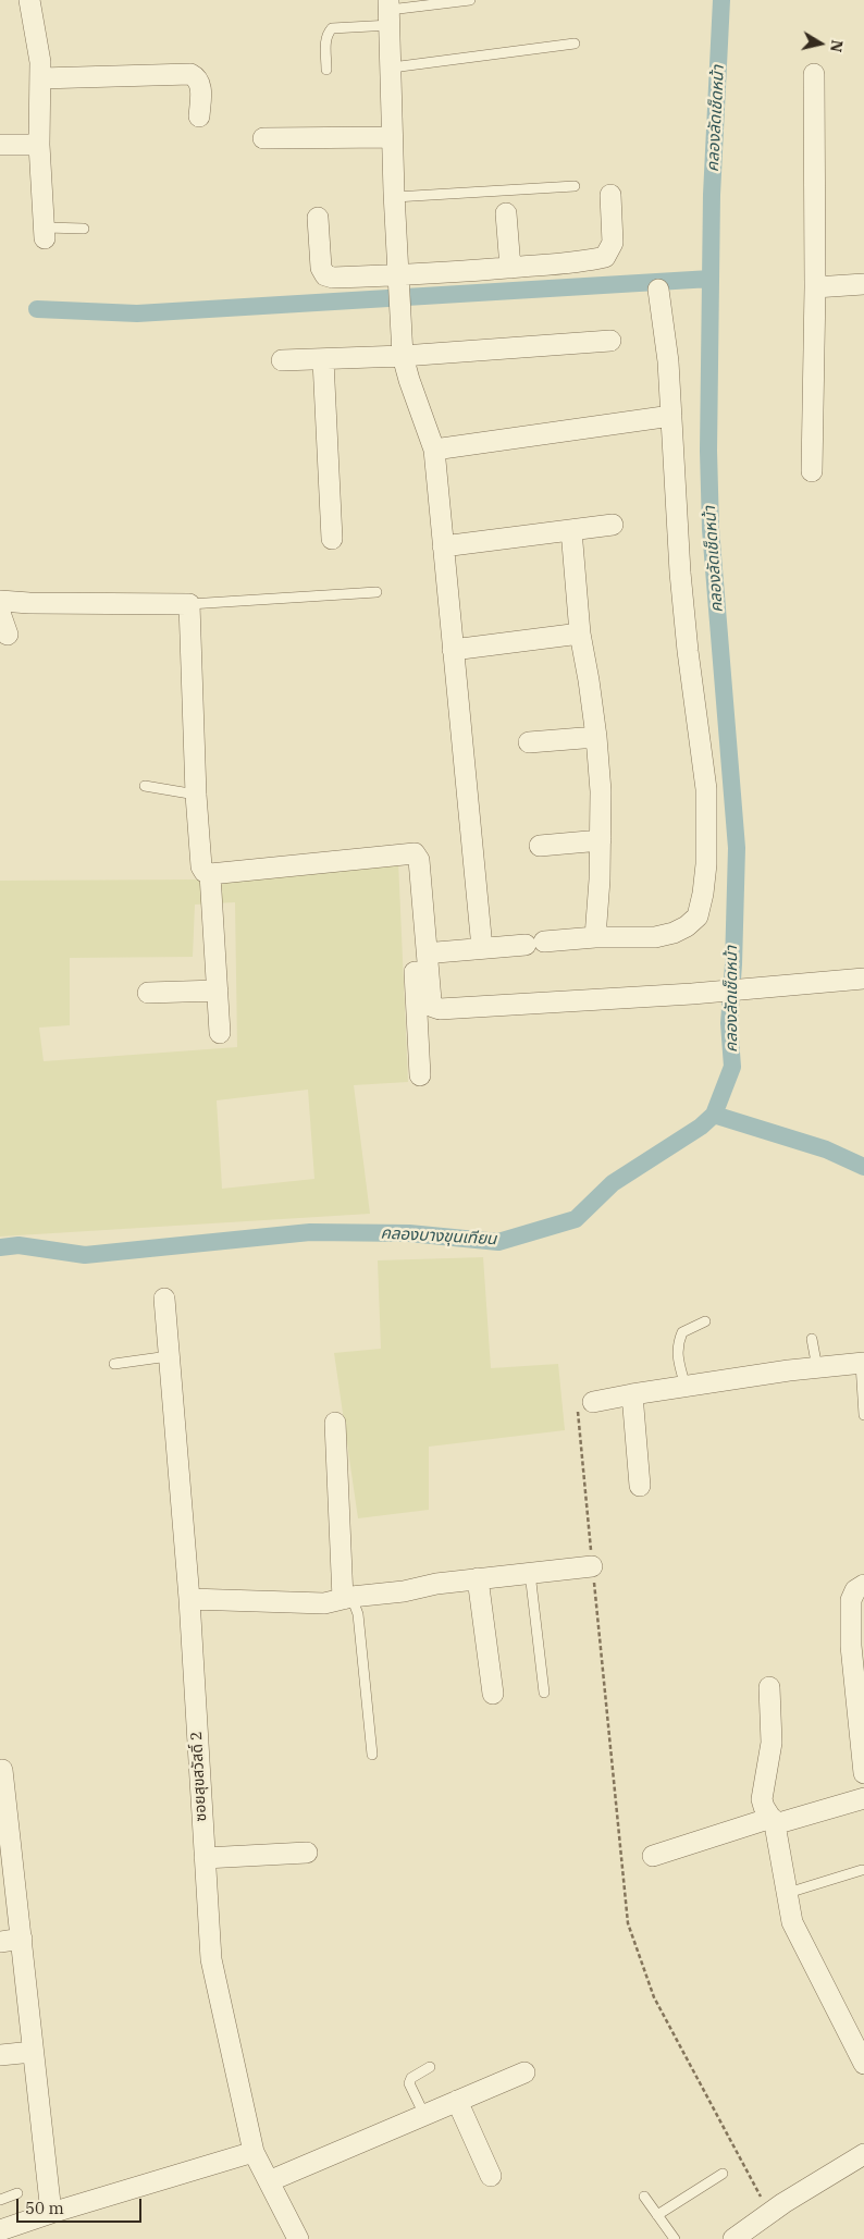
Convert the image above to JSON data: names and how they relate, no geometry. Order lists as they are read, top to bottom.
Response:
{
  "streets": {
    "street": ["ซอยสุขสวัสดิ์ 2"]
  },
  "water": ["คลองลัดเช็ดหน้า", "คลองบางขุนเทียน"],
  "scale_bar": "50 m",
  "north": "right"
}
